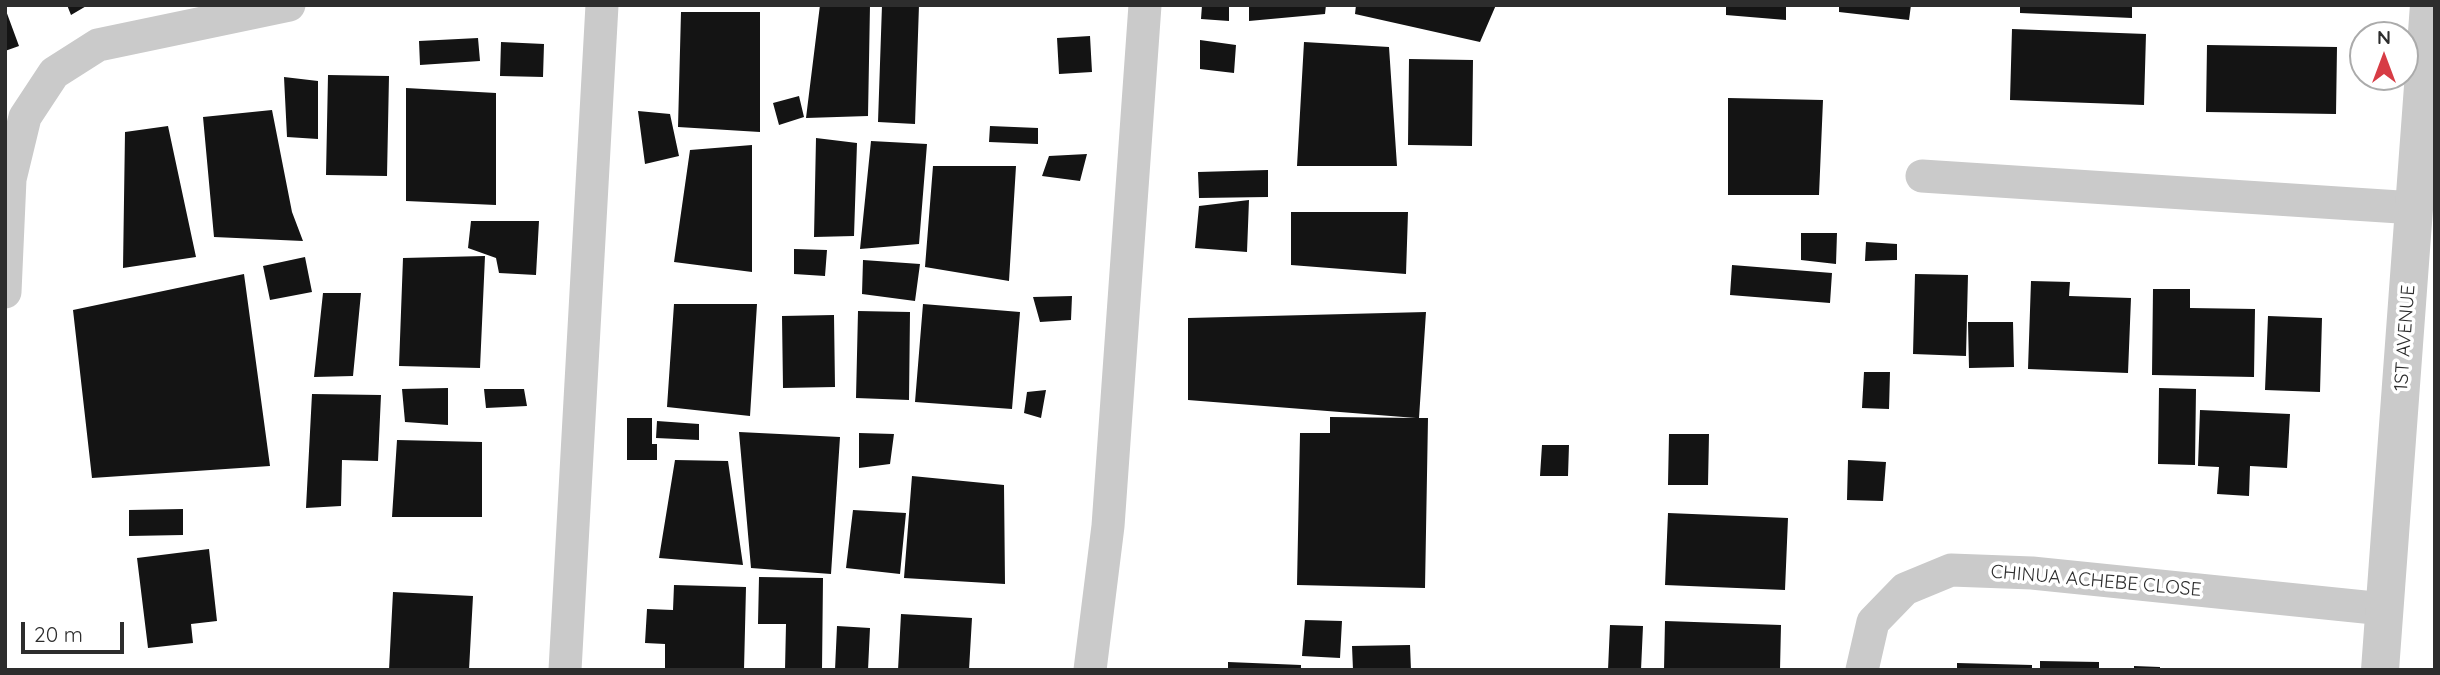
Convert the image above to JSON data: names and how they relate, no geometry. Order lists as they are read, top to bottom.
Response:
{
  "streets": {
    "street": ["1ST AVENUE", "CHINUA ACHEBE CLOSE"]
  },
  "crossings": [
    ["1ST AVENUE", "CHINUA ACHEBE CLOSE"]
  ],
  "scale_bar": "20 m",
  "north": "top"
}
